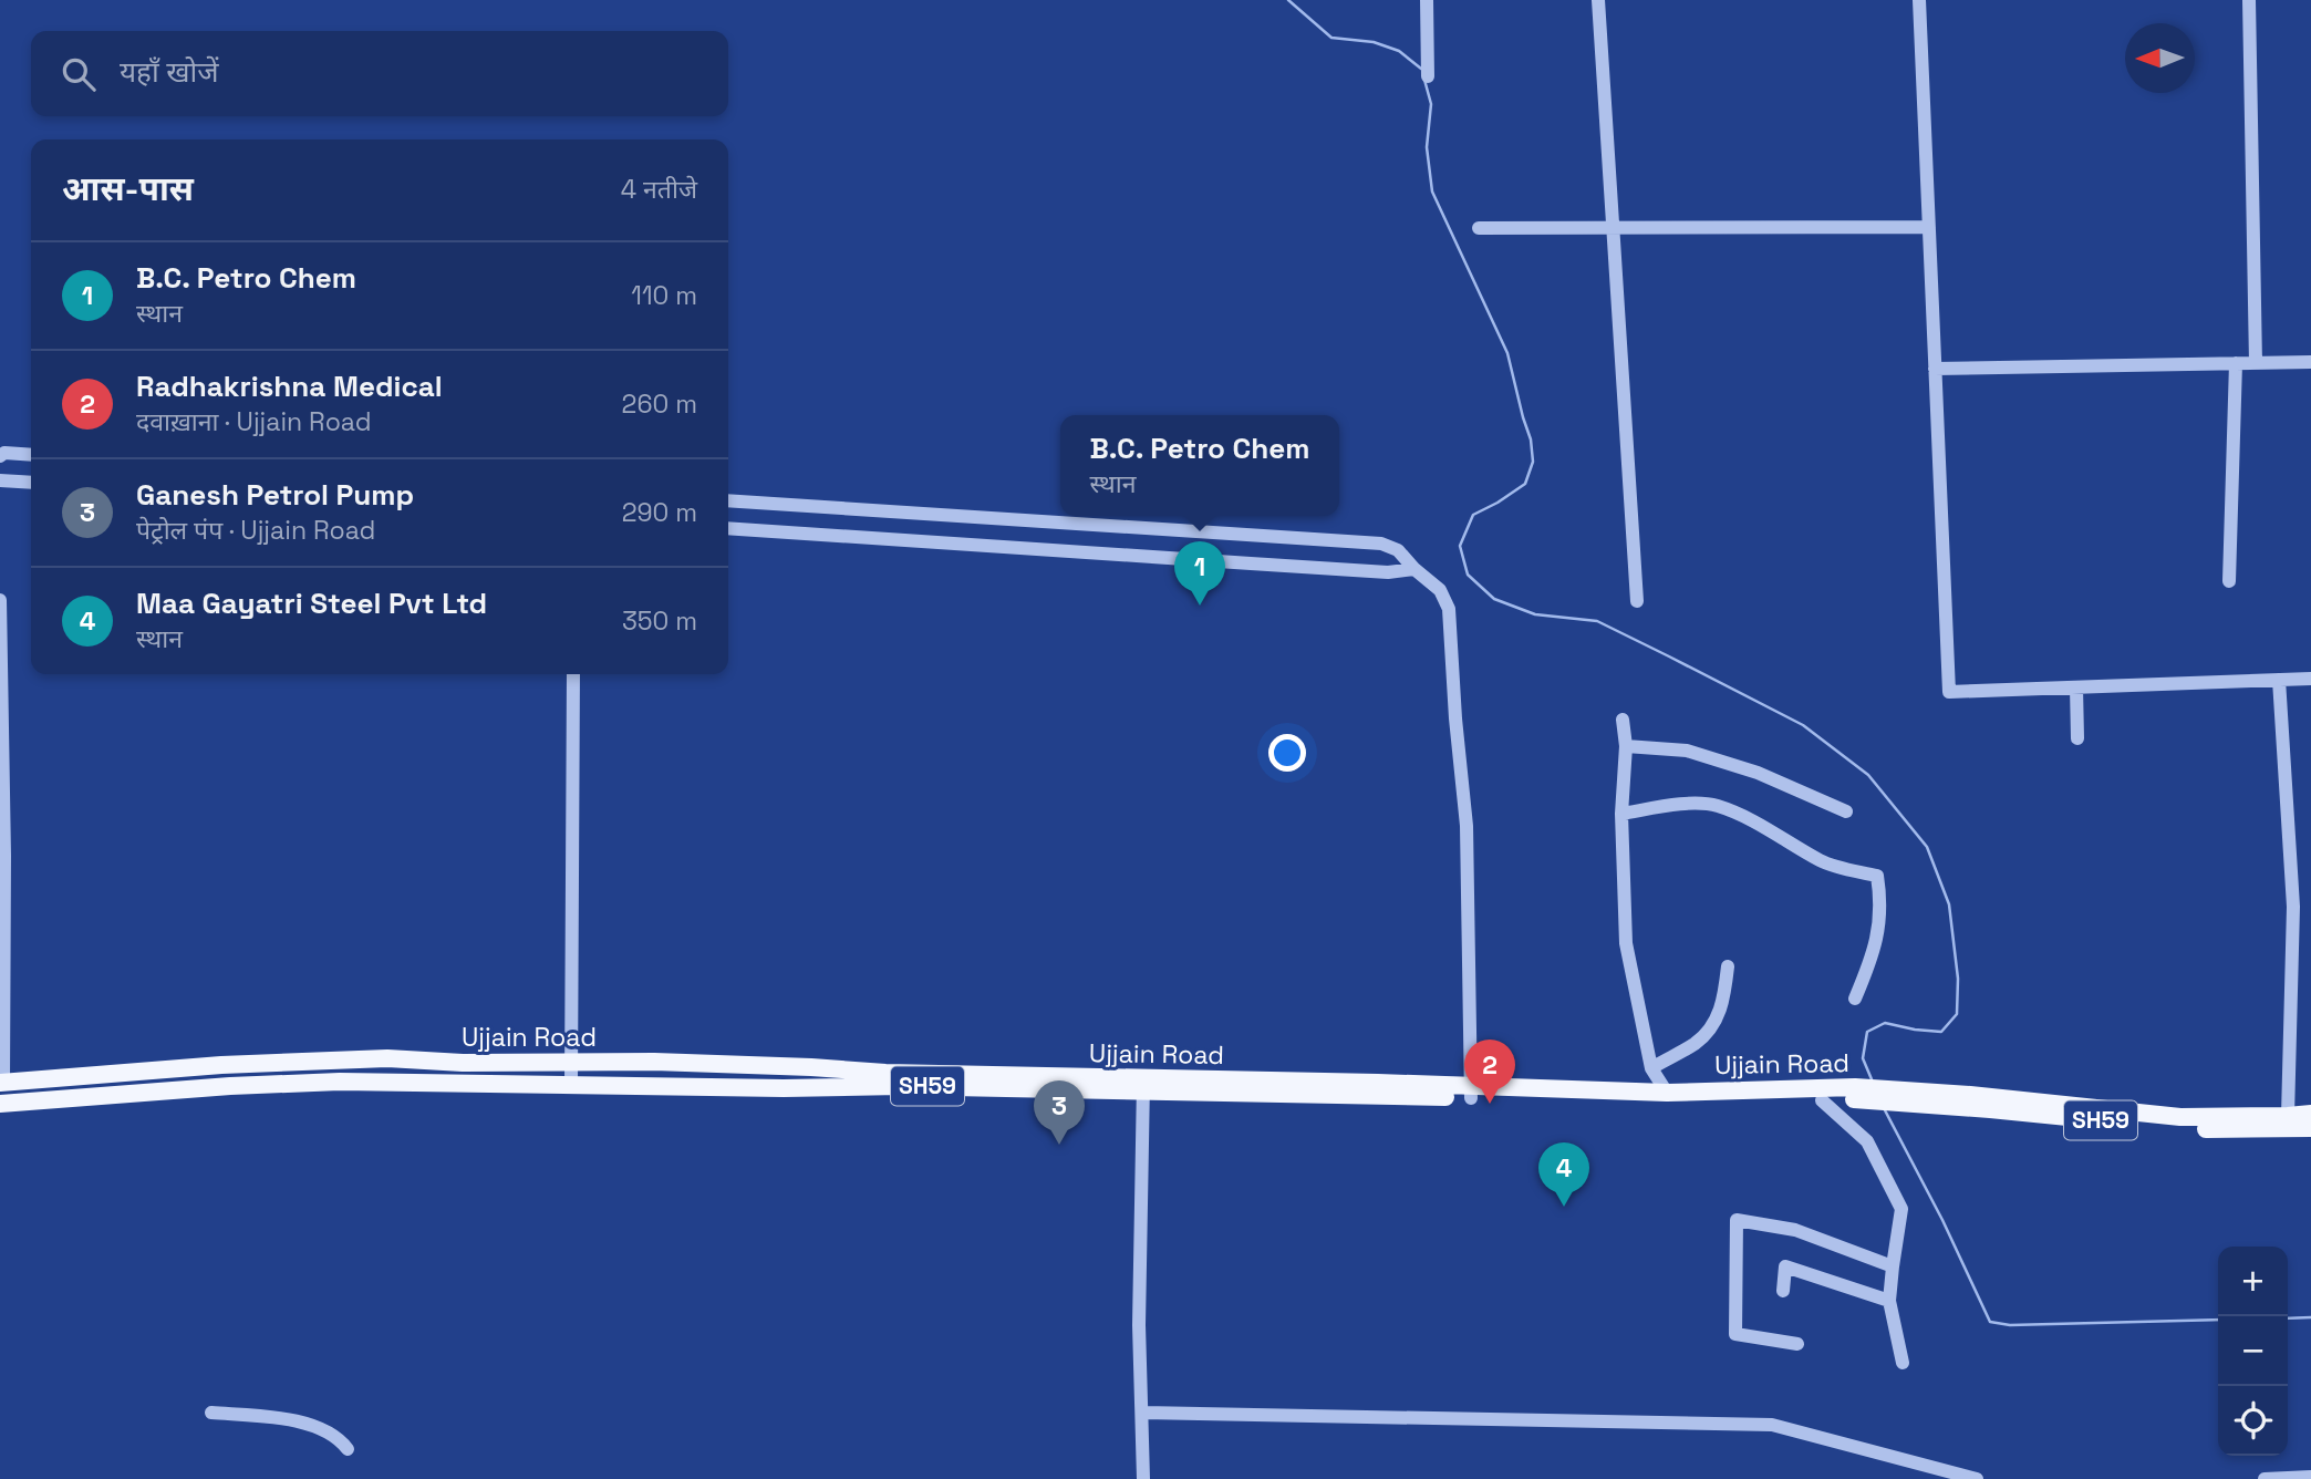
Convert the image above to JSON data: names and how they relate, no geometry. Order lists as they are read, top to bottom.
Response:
{
  "streets": {
    "main road": ["Ujjain Road", "SH59"]
  },
  "north": "left",
  "page": {
    "search": "यहाँ खोजें",
    "heading": ["आस-पास", "4 नतीजे"],
    "list": [
      {
        "mark": "1",
        "name": "B.C. Petro Chem",
        "note": "स्थान",
        "value": "110 m"
      },
      {
        "mark": "2",
        "name": "Radhakrishna Medical",
        "note": "दवाख़ाना · Ujjain Road",
        "value": "260 m"
      },
      {
        "mark": "3",
        "name": "Ganesh Petrol Pump",
        "note": "पेट्रोल पंप · Ujjain Road",
        "value": "290 m"
      },
      {
        "mark": "4",
        "name": "Maa Gayatri Steel Pvt Ltd",
        "note": "स्थान",
        "value": "350 m"
      }
    ],
    "popup": ["B.C. Petro Chem", "स्थान"],
    "pins": [
      "1",
      "2",
      "3",
      "4"
    ],
    "map_buttons": ["+", "−"]
  }
}
